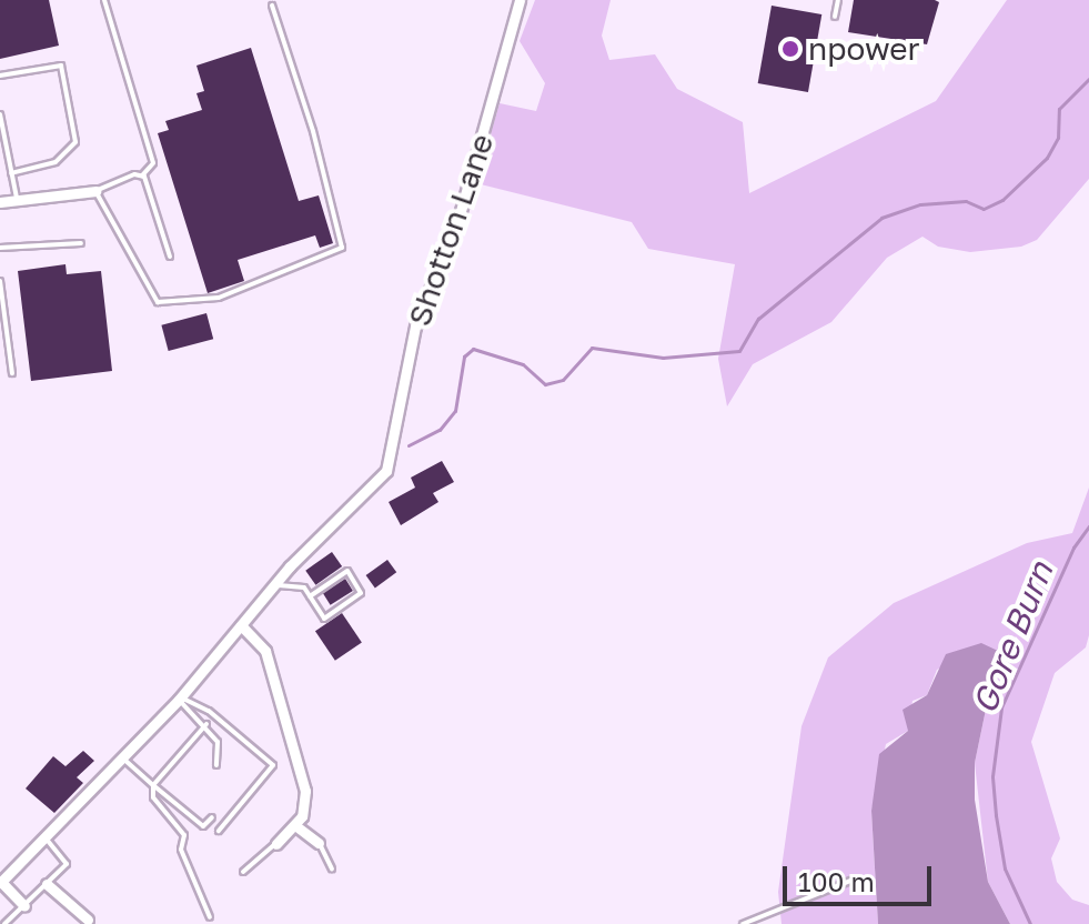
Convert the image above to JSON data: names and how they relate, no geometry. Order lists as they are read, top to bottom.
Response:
{
  "streets": {
    "street": ["Shotton Lane"]
  },
  "water": ["Gore Burn"],
  "places": ["npower"],
  "scale_bar": "100 m"
}
